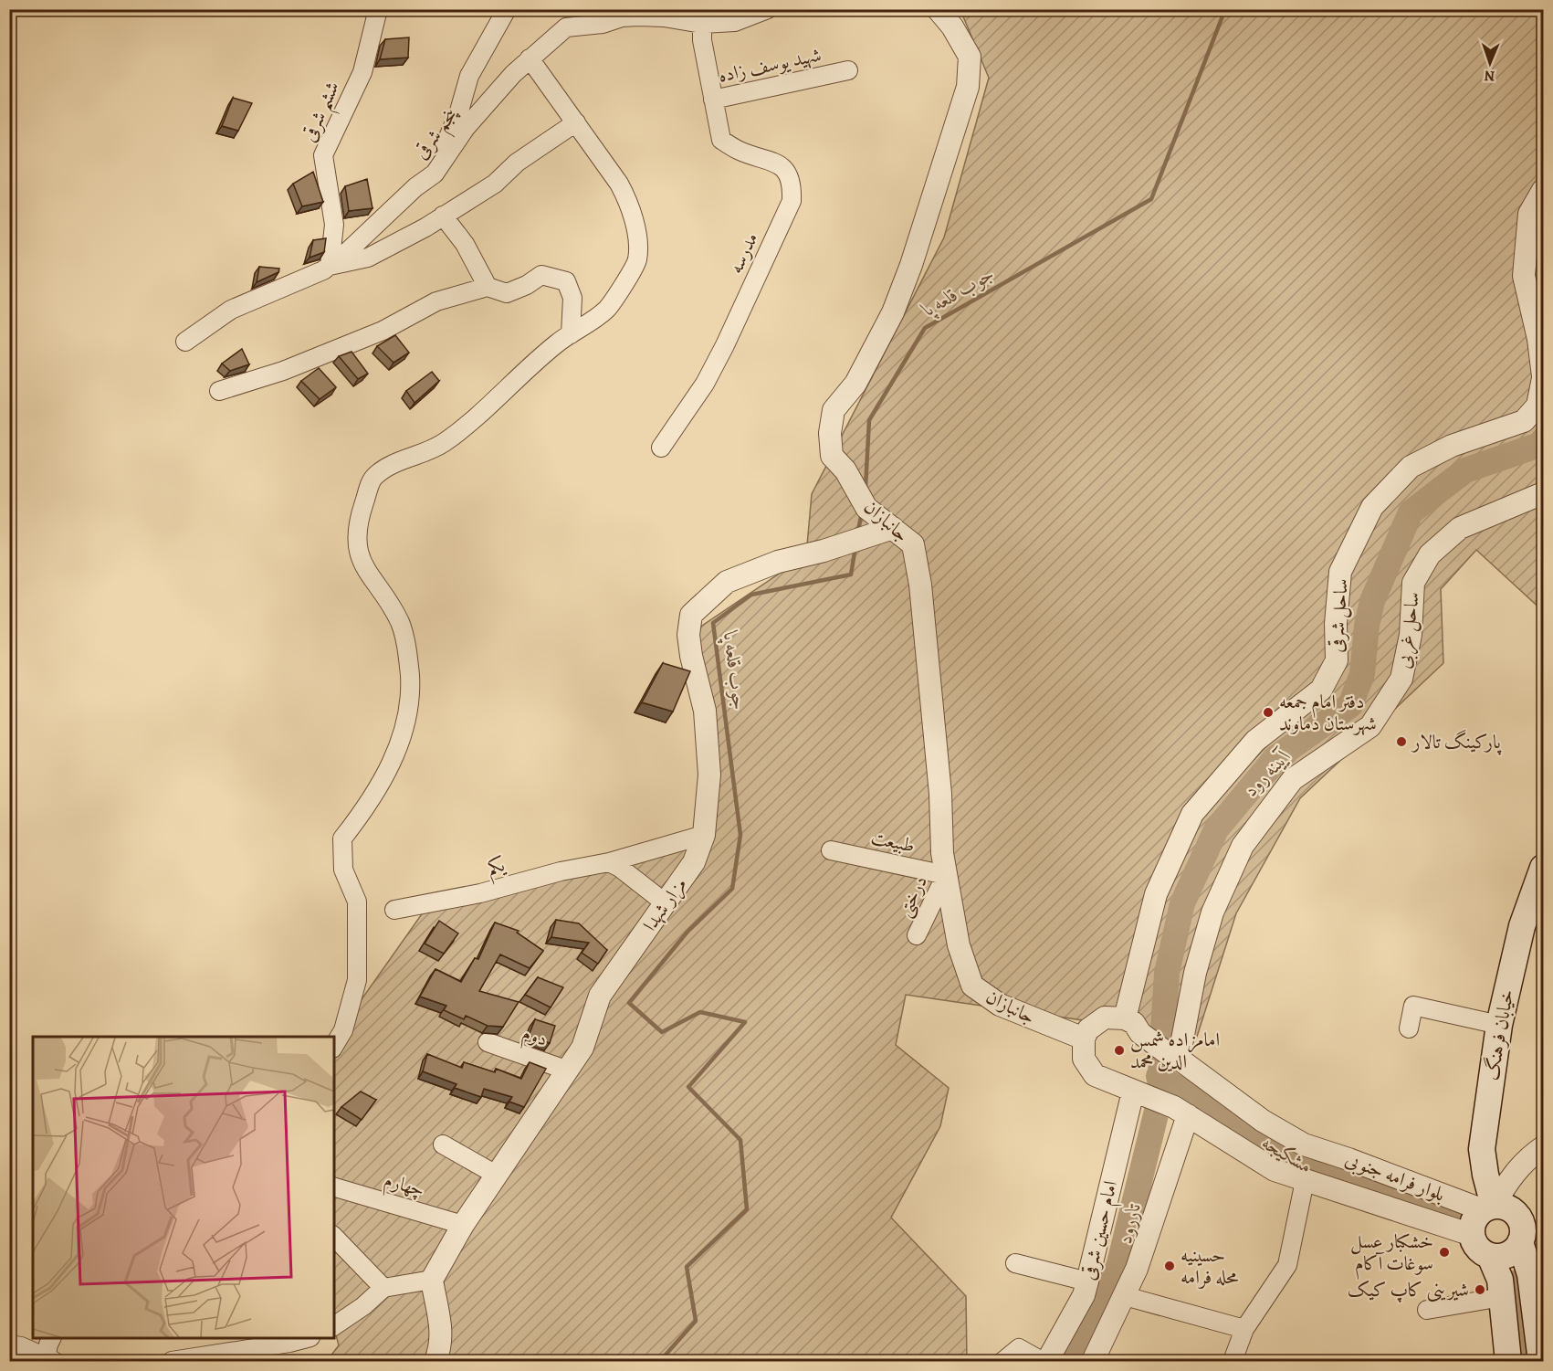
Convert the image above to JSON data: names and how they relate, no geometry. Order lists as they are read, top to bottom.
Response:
{
  "streets": {
    "main road": ["خیابان فرهنگ"],
    "street": [
      "شهید یوسف زاده",
      "ششم شرقی",
      "پنجم شرقی",
      "مدرسه",
      "جانبازان",
      "ساحل شرقی",
      "ساحل غربی",
      "طبیعت",
      "یکم",
      "درختی",
      "مزار شهدا",
      "دوم",
      "بلوار فرامه جنوبی",
      "چهارم",
      "امام حسین شرقی"
    ]
  },
  "crossings": [
    ["شهید یوسف زاده", "پنجم شرقی"],
    ["شهید یوسف زاده", "مدرسه"],
    ["ششم شرقی", "پنجم شرقی"],
    ["جانبازان", "طبیعت"],
    ["جانبازان", "درختی"],
    ["جانبازان", "مزار شهدا"],
    ["ساحل شرقی", "بلوار فرامه جنوبی"],
    ["ساحل غربی", "بلوار فرامه جنوبی"],
    ["طبیعت", "درختی"],
    ["یکم", "مزار شهدا"],
    ["مزار شهدا", "دوم"],
    ["مزار شهدا", "چهارم"],
    ["خیابان فرهنگ", "بلوار فرامه جنوبی"]
  ],
  "water": [
    "جوب قلعه پا",
    "آیینه رود",
    "مشکیجه",
    "تاررود"
  ],
  "places": [
    "دفتر امام جمعه شهرستان دماوند",
    "پارکینگ تالار",
    "امامزاده شمس الدین محمد",
    "خشکبار عسل سوغات آکام",
    "حسینیه محله فرامه",
    "شیرینی کاپ کیک"
  ],
  "north": "bottom"
}
